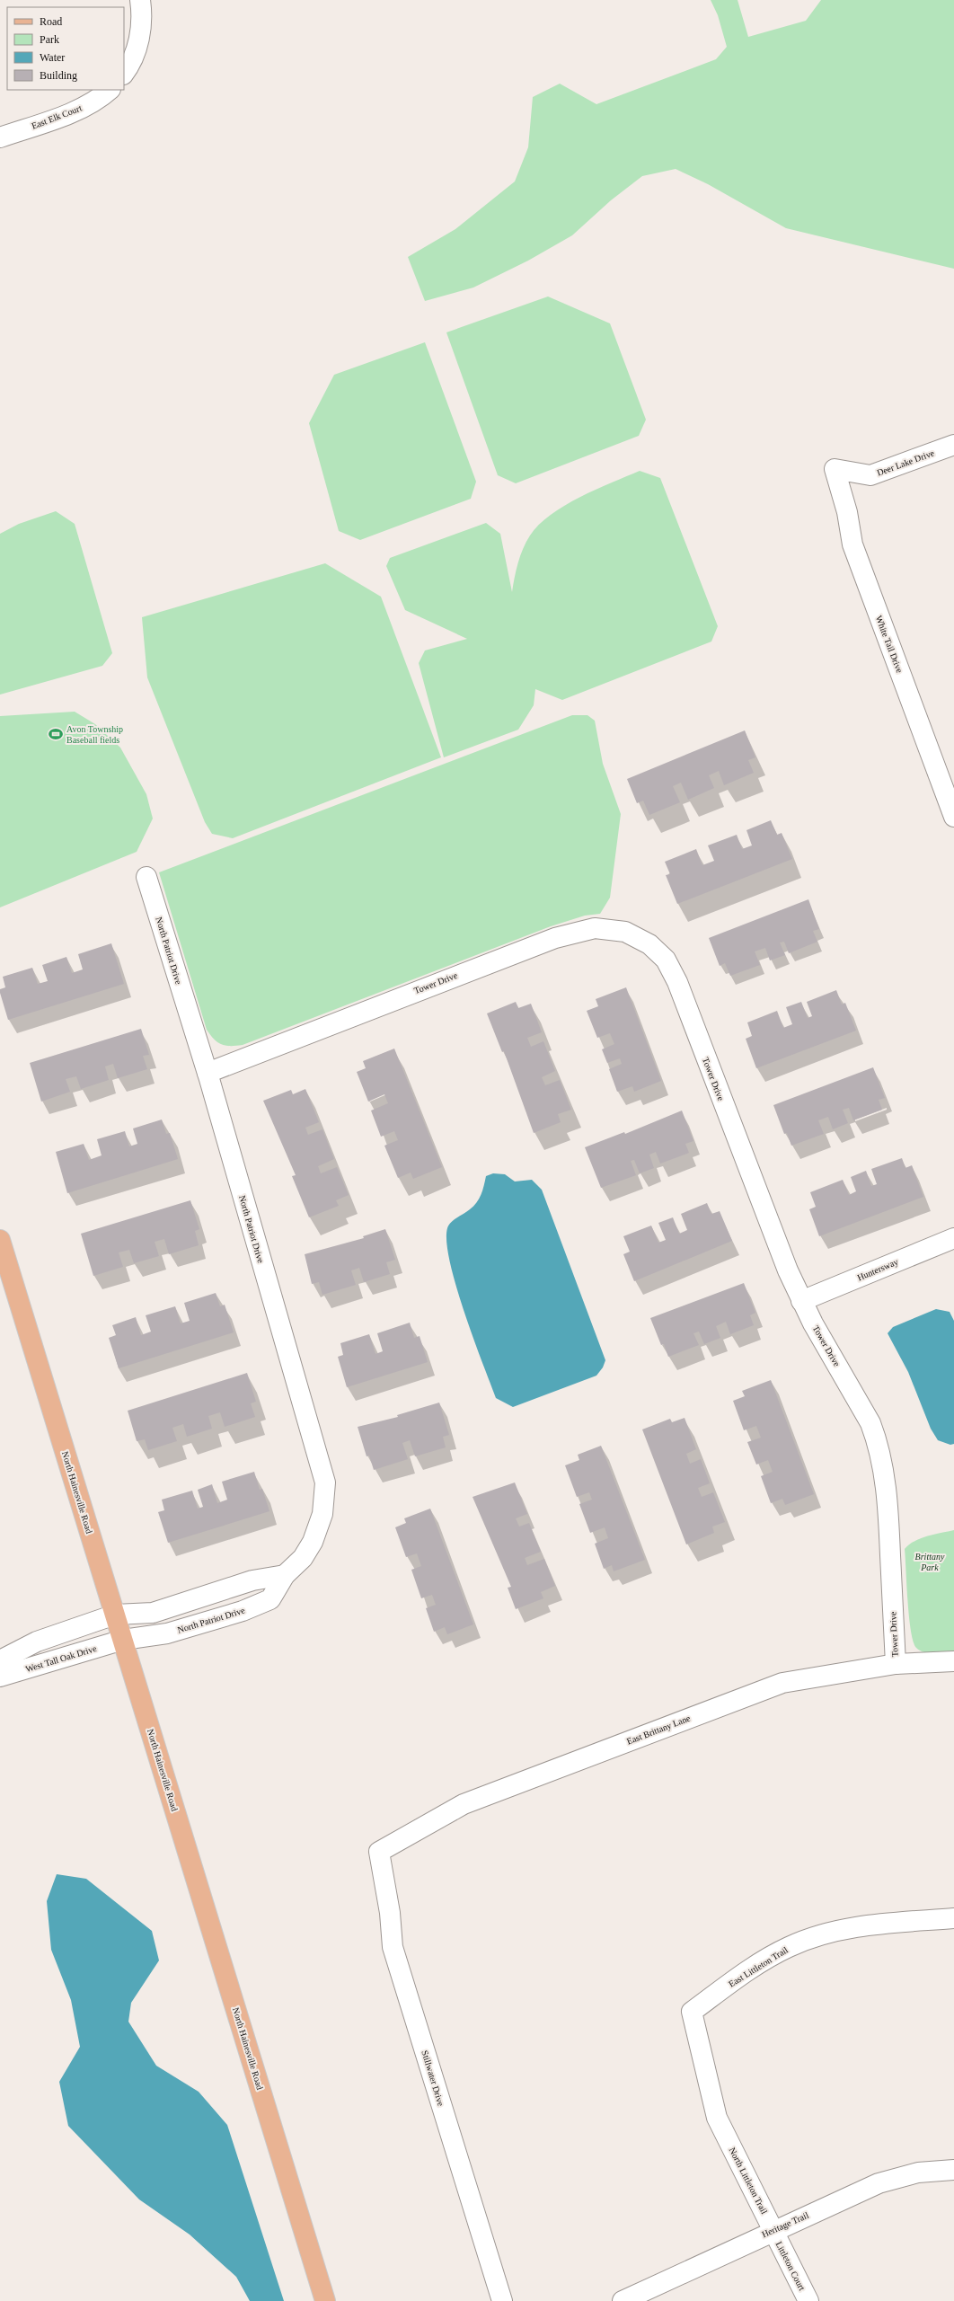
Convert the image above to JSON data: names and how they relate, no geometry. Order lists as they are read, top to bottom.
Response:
{
  "streets": {
    "main road": ["North Hainesville Road"],
    "street": [
      "East Elk Court",
      "Deer Lake Drive",
      "White Tail Drive",
      "North Patriot Drive",
      "Tower Drive",
      "Huntersway",
      "West Tall Oak Drive",
      "East Brittany Lane",
      "East Littleton Trail",
      "Stillwater Drive",
      "North Littleton Trail",
      "Heritage Trail",
      "Littleton Court"
    ]
  },
  "crossings": [
    ["Deer Lake Drive", "White Tail Drive"],
    ["North Patriot Drive", "Tower Drive"],
    ["North Patriot Drive", "North Hainesville Road"],
    ["North Patriot Drive", "West Tall Oak Drive"],
    ["Tower Drive", "Huntersway"],
    ["Tower Drive", "East Brittany Lane"],
    ["North Hainesville Road", "West Tall Oak Drive"],
    ["East Brittany Lane", "Stillwater Drive"],
    ["East Littleton Trail", "North Littleton Trail"],
    ["North Littleton Trail", "Heritage Trail"],
    ["North Littleton Trail", "Littleton Court"],
    ["Heritage Trail", "Littleton Court"]
  ],
  "parks": ["Brittany Park"],
  "places": {
    "sports": ["Avon Township Baseball fields"]
  },
  "legend": [
    "Road",
    "Park",
    "Water",
    "Building"
  ]
}
